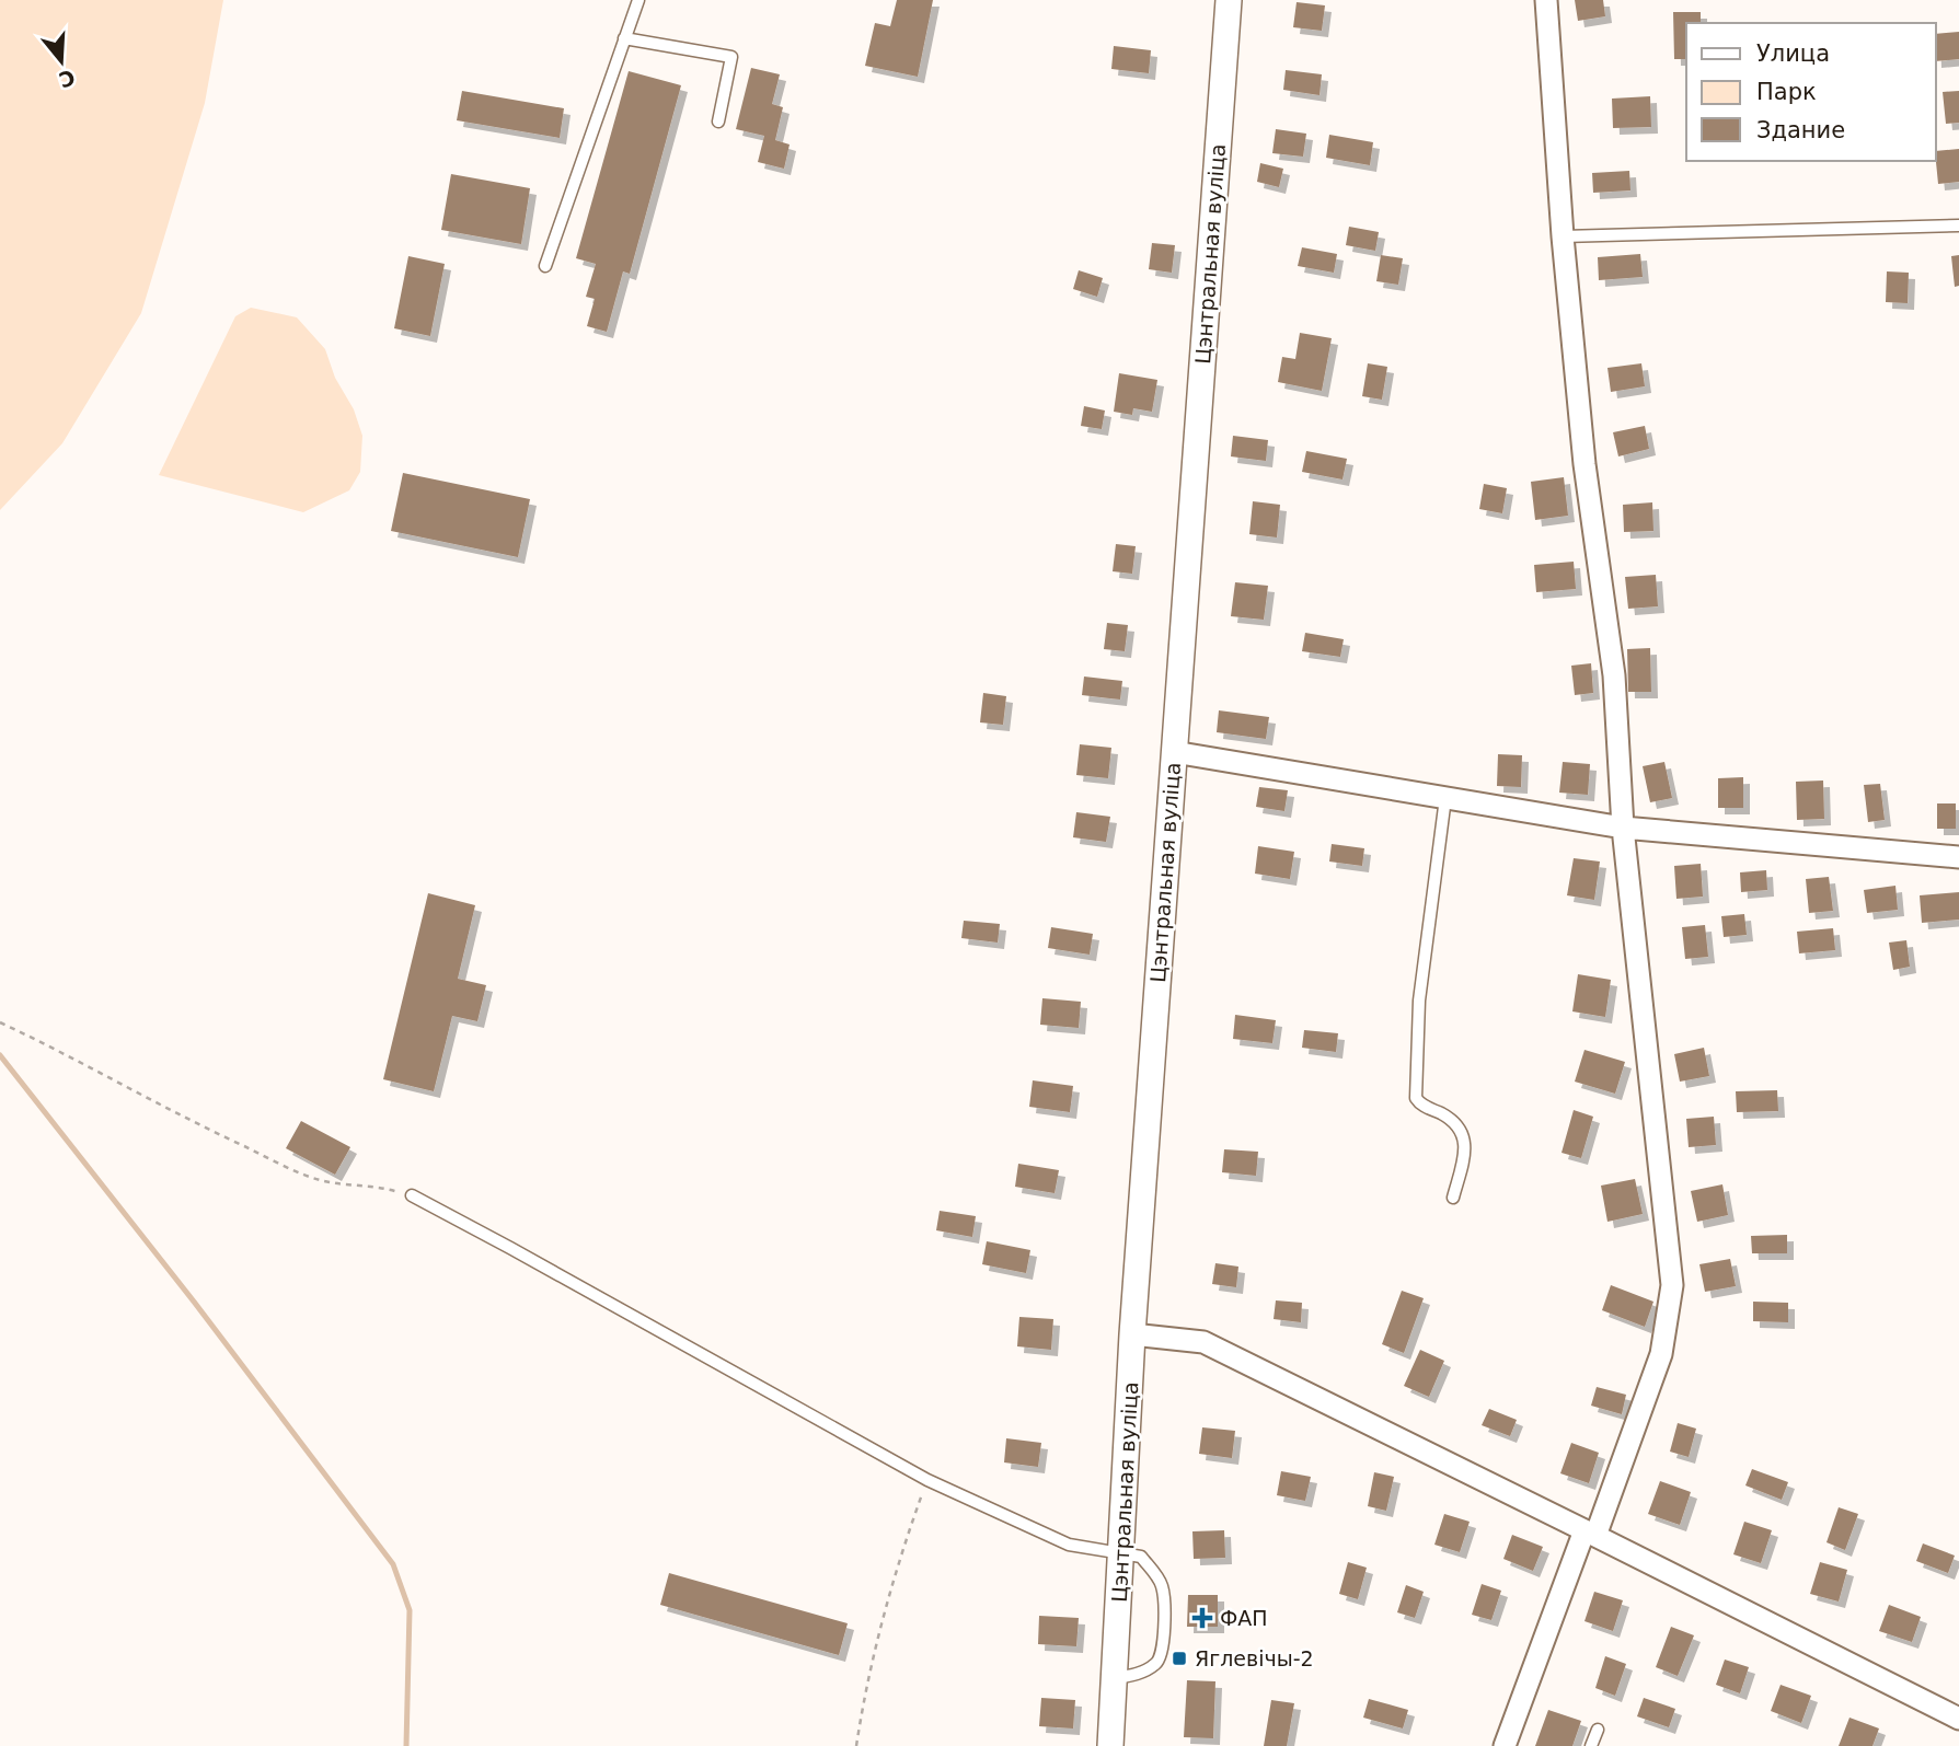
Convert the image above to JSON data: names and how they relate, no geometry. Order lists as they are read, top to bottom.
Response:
{
  "streets": {
    "street": ["Цэнтральная вуліца"]
  },
  "places": {
    "health": ["ФАП"],
    "transit": ["Яглевічы-2"]
  },
  "legend": ["Улица", "Парк", "Здание"],
  "north": "bottom"
}
